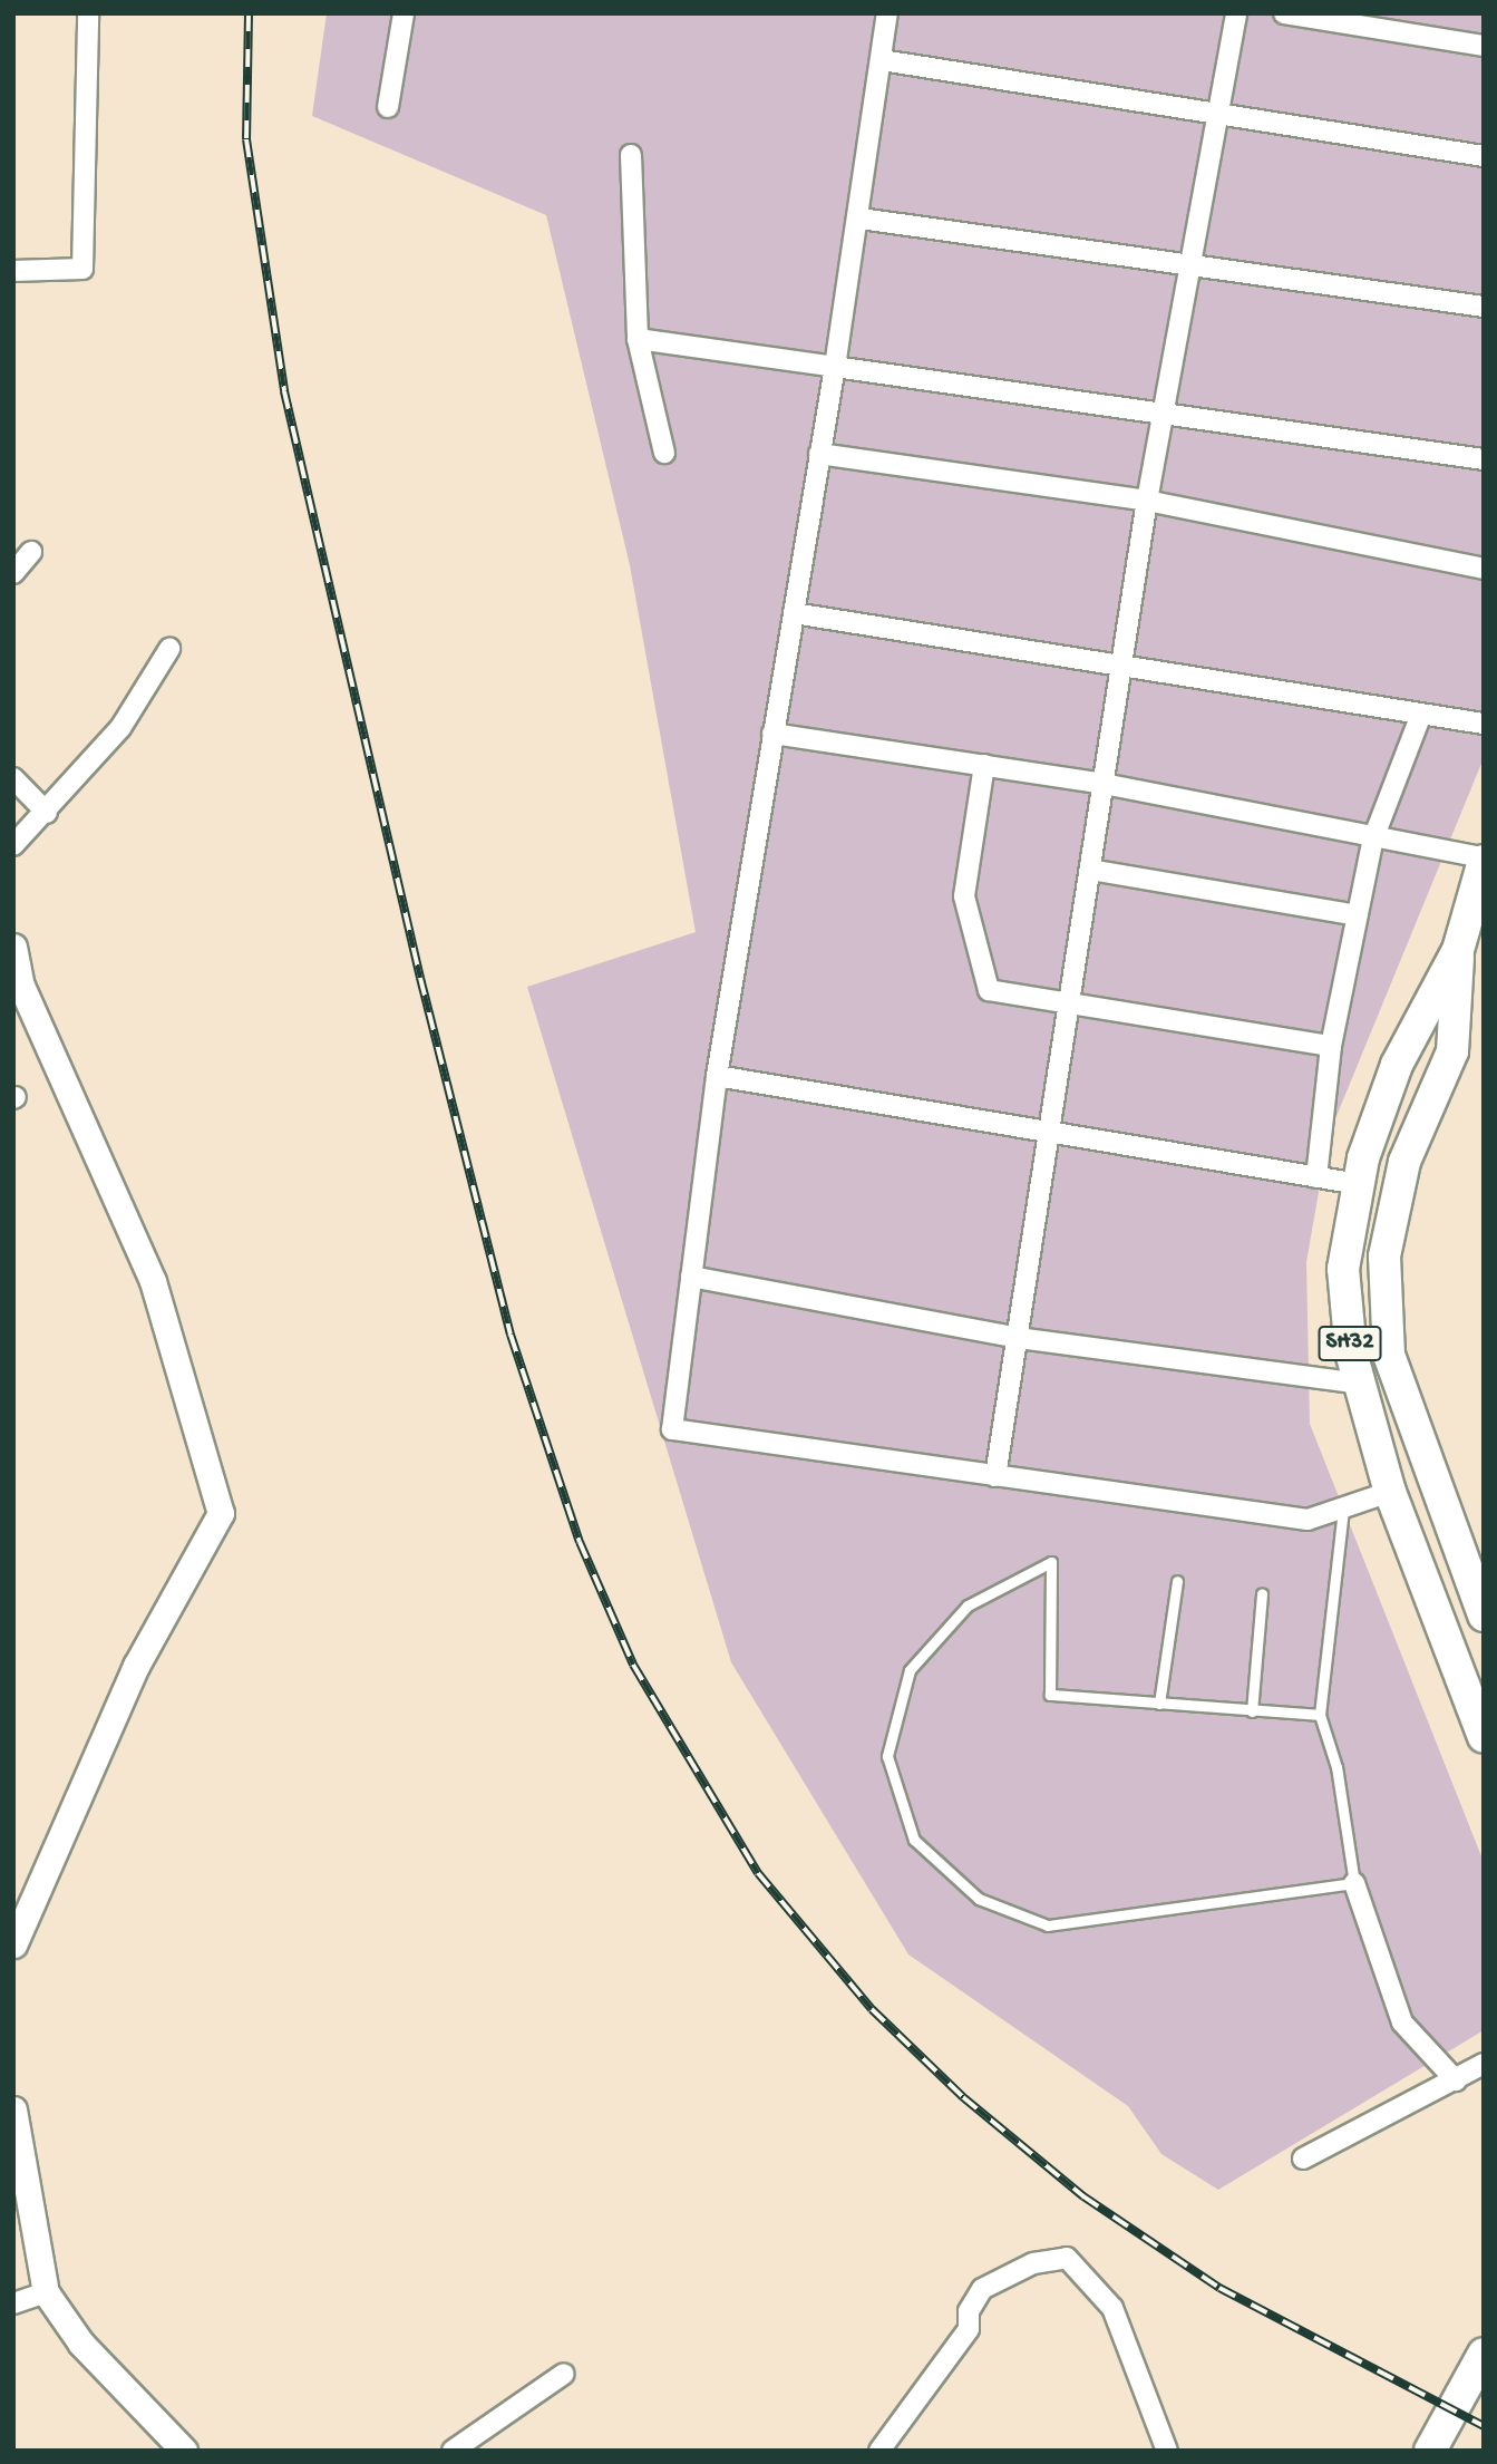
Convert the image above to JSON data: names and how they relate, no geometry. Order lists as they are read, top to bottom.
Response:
{
  "streets": {
    "main road": ["SH32"]
  }
}
